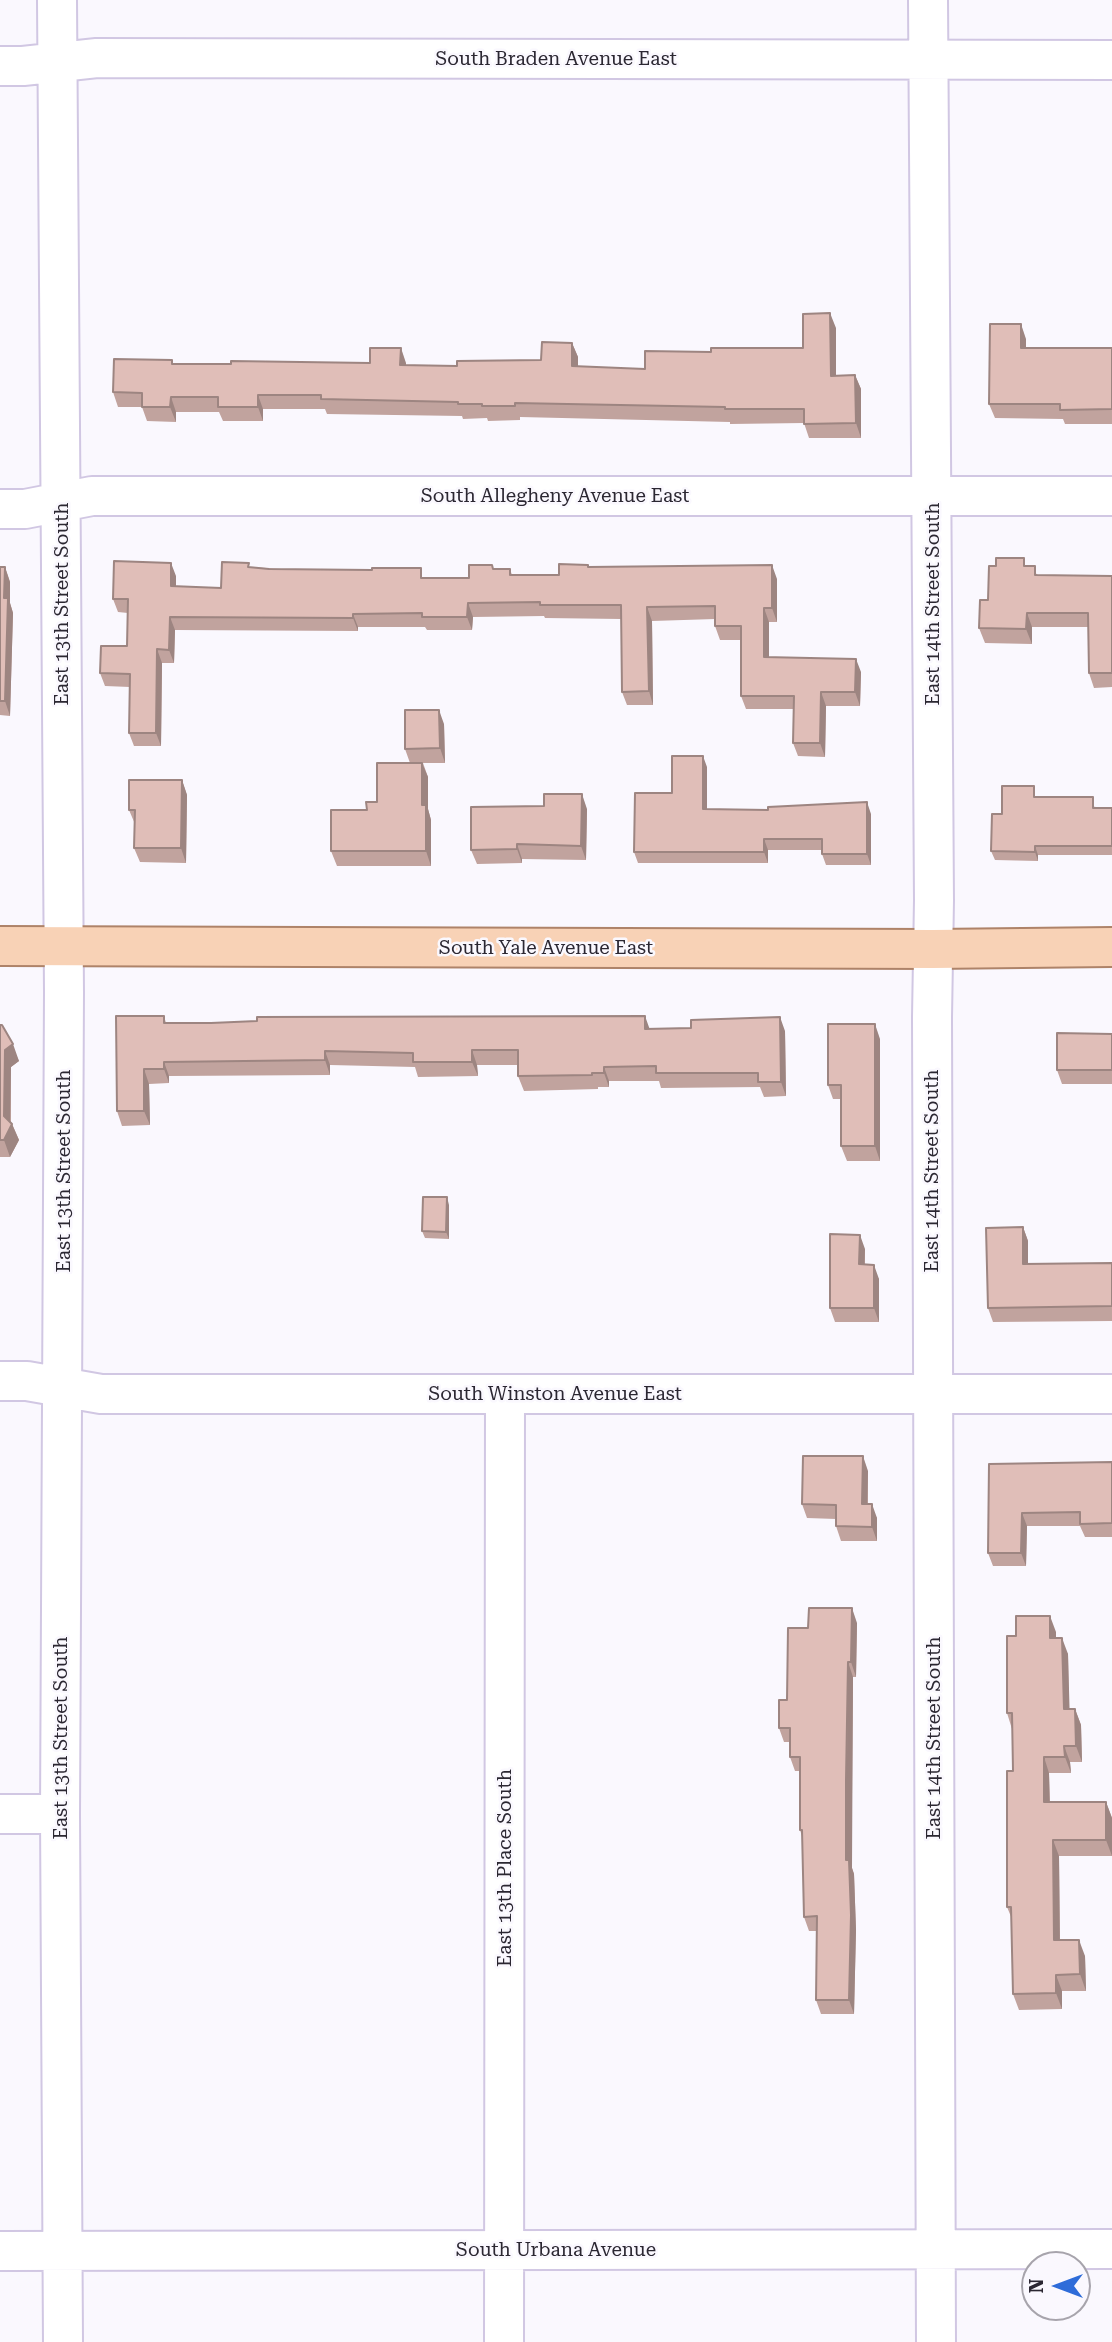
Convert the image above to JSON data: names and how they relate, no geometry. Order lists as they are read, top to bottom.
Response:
{
  "streets": {
    "main road": ["South Yale Avenue East"],
    "street": [
      "South Braden Avenue East",
      "South Allegheny Avenue East",
      "East 13th Street South",
      "East 14th Street South",
      "South Winston Avenue East",
      "East 13th Place South",
      "South Urbana Avenue"
    ]
  },
  "crossings": [
    ["South Braden Avenue East", "East 13th Street South"],
    ["South Braden Avenue East", "East 14th Street South"],
    ["South Allegheny Avenue East", "East 13th Street South"],
    ["South Allegheny Avenue East", "East 14th Street South"],
    ["East 13th Street South", "South Yale Avenue East"],
    ["East 13th Street South", "South Winston Avenue East"],
    ["East 13th Street South", "South Urbana Avenue"],
    ["East 14th Street South", "South Yale Avenue East"],
    ["East 14th Street South", "South Winston Avenue East"],
    ["East 14th Street South", "South Urbana Avenue"],
    ["South Winston Avenue East", "East 13th Place South"],
    ["East 13th Place South", "South Urbana Avenue"]
  ],
  "north": "left"
}
